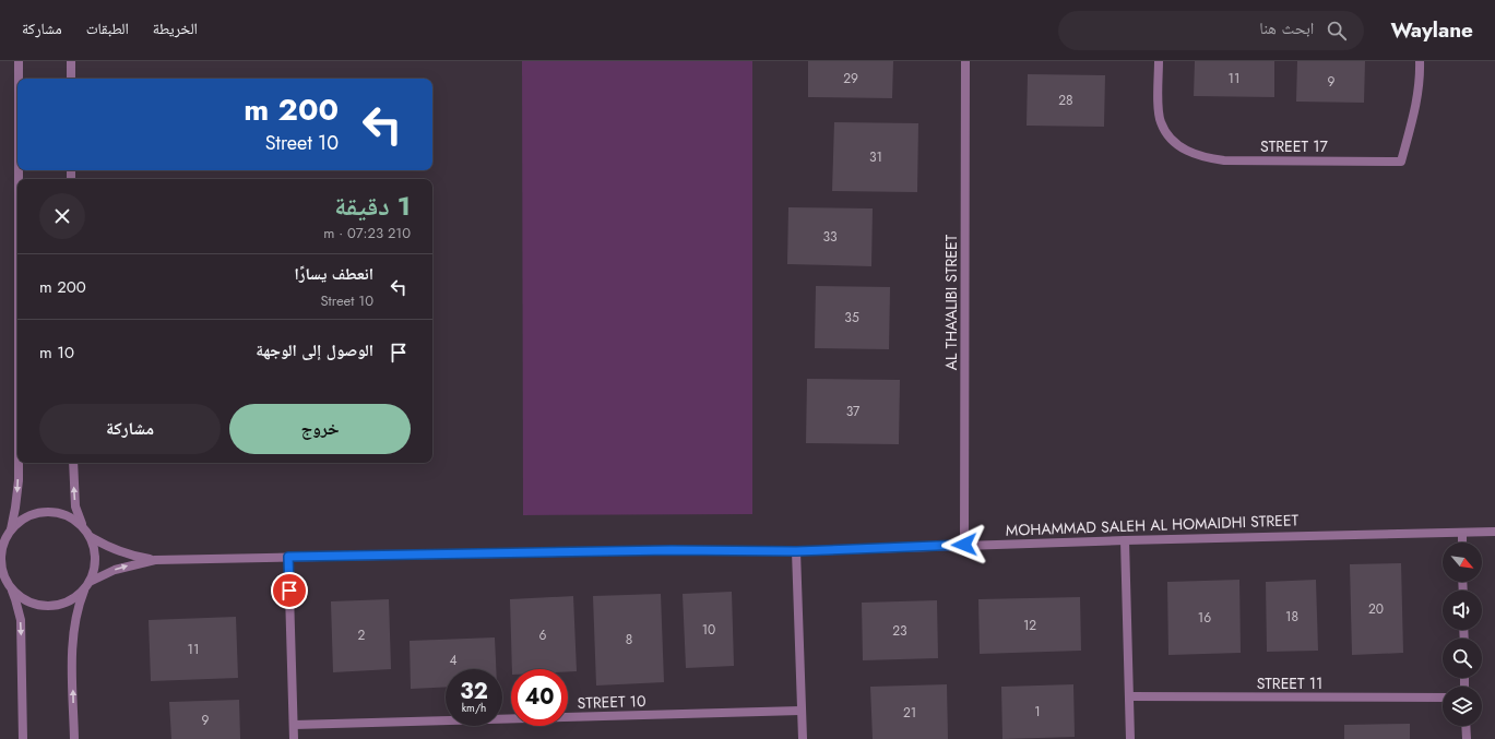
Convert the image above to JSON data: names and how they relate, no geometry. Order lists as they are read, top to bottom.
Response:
{
  "streets": {
    "street": [
      "STREET 17",
      "AL THA'ALIBI STREET",
      "MOHAMMAD SALEH AL HOMAIDHI STREET",
      "STREET 11",
      "STREET 10"
    ]
  },
  "crossings": [
    ["AL THA'ALIBI STREET", "MOHAMMAD SALEH AL HOMAIDHI STREET"]
  ],
  "house_numbers": [
    "29",
    "11",
    "9",
    "28",
    "31",
    "33",
    "35",
    "37",
    "20",
    "18",
    "16",
    "12",
    "10",
    "23",
    "2",
    "6",
    "8",
    "11",
    "4",
    "1",
    "21",
    "9"
  ],
  "north": "bottom right",
  "page": {
    "header": "Waylane",
    "search": "ابحث هنا",
    "nav": ["الخريطة", "الطبقات", "مشاركة"],
    "turn": ["200 m", "Street 10"],
    "heading": ["1 دقيقة", "210 m · 07:23"],
    "list": [
      {
        "name": "انعطف يسارًا",
        "note": "Street 10",
        "value": "200 m"
      },
      {
        "name": "الوصول إلى الوجهة",
        "value": "10 m"
      }
    ],
    "buttons": ["خروج", "مشاركة"],
    "speed": "32 km/h",
    "limit": "40"
  }
}
